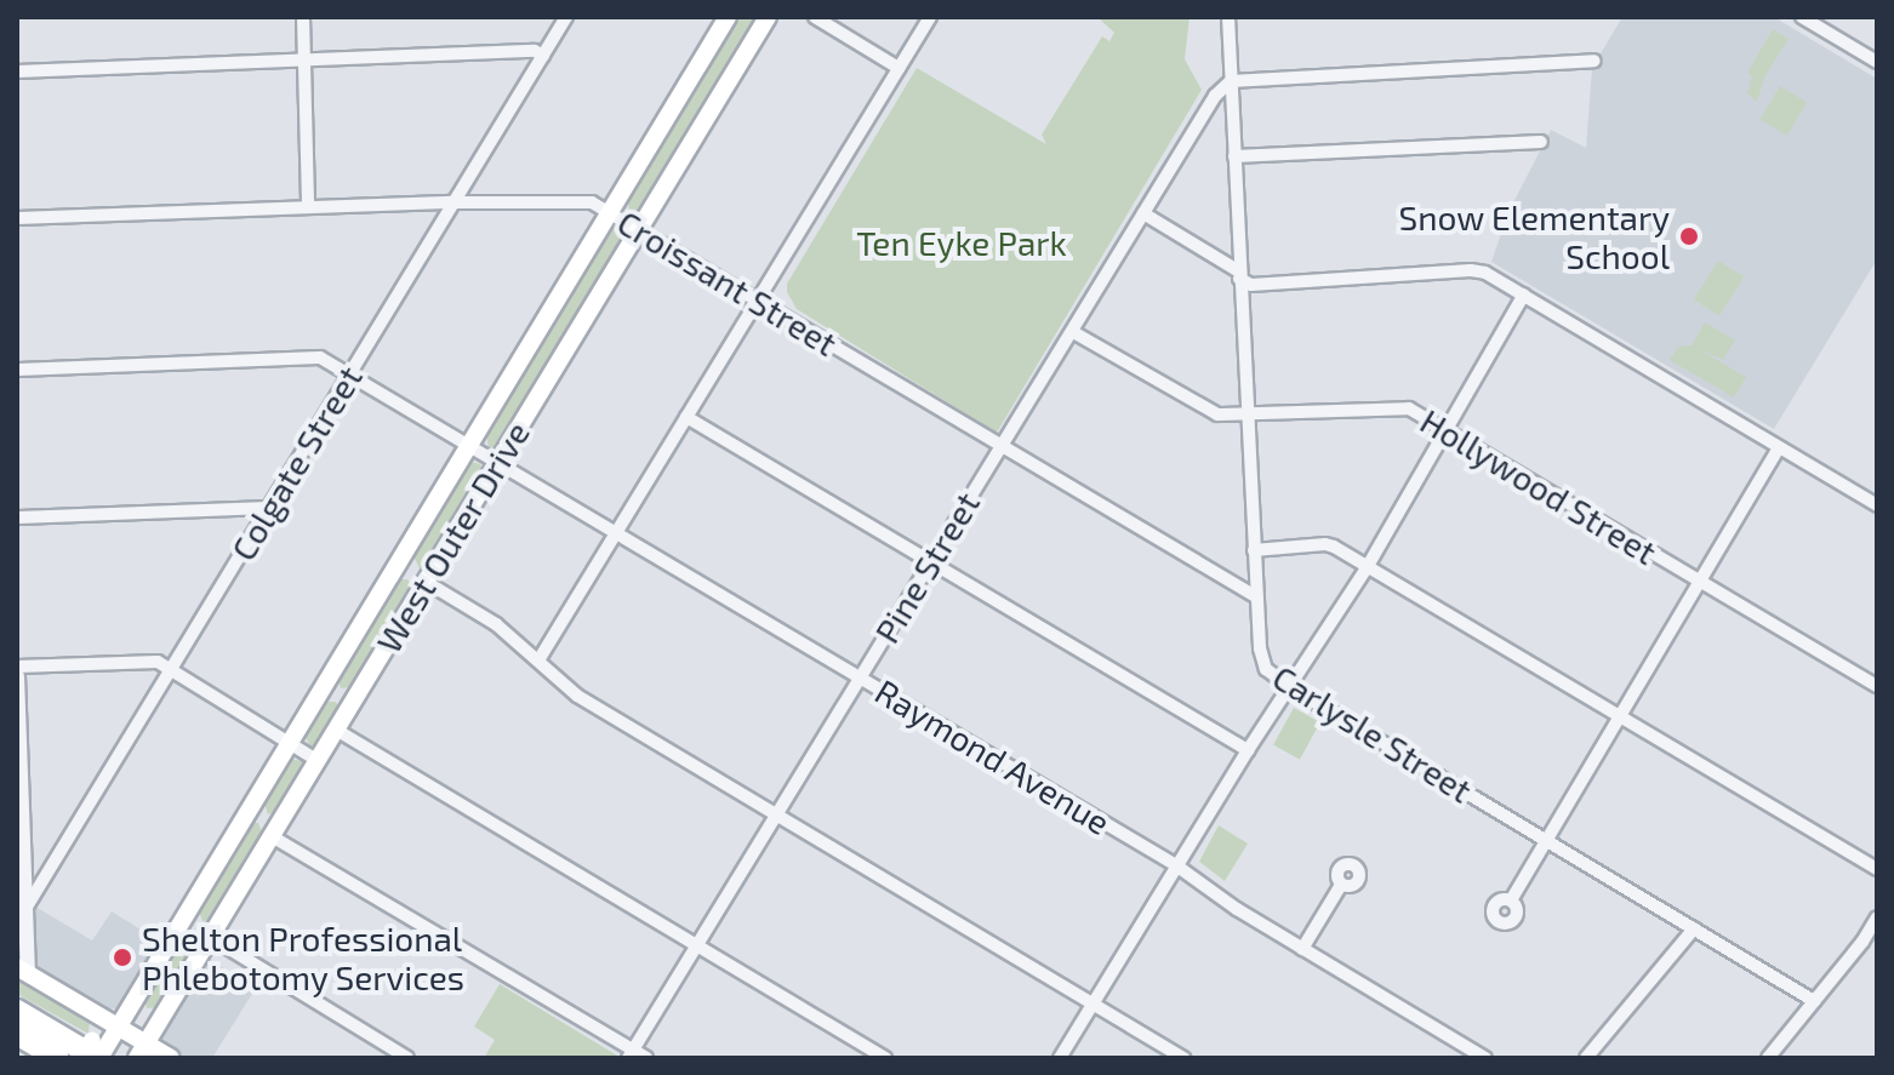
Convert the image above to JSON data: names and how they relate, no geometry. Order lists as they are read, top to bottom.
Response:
{
  "streets": {
    "main road": ["West Outer Drive"],
    "street": [
      "Croissant Street",
      "Colgate Street",
      "Hollywood Street",
      "Pine Street",
      "Carlysle Street",
      "Raymond Avenue"
    ]
  },
  "crossings": [
    ["Croissant Street", "Colgate Street"],
    ["Croissant Street", "West Outer Drive"],
    ["Croissant Street", "Pine Street"],
    ["Croissant Street", "Carlysle Street"],
    ["Colgate Street", "Raymond Avenue"],
    ["Hollywood Street", "Pine Street"],
    ["Hollywood Street", "Carlysle Street"],
    ["West Outer Drive", "Raymond Avenue"],
    ["Pine Street", "Carlysle Street"],
    ["Pine Street", "Raymond Avenue"]
  ],
  "parks": ["Ten Eyke Park"],
  "places": ["Snow Elementary School", "Shelton Professional Phlebotomy Services"]
}
